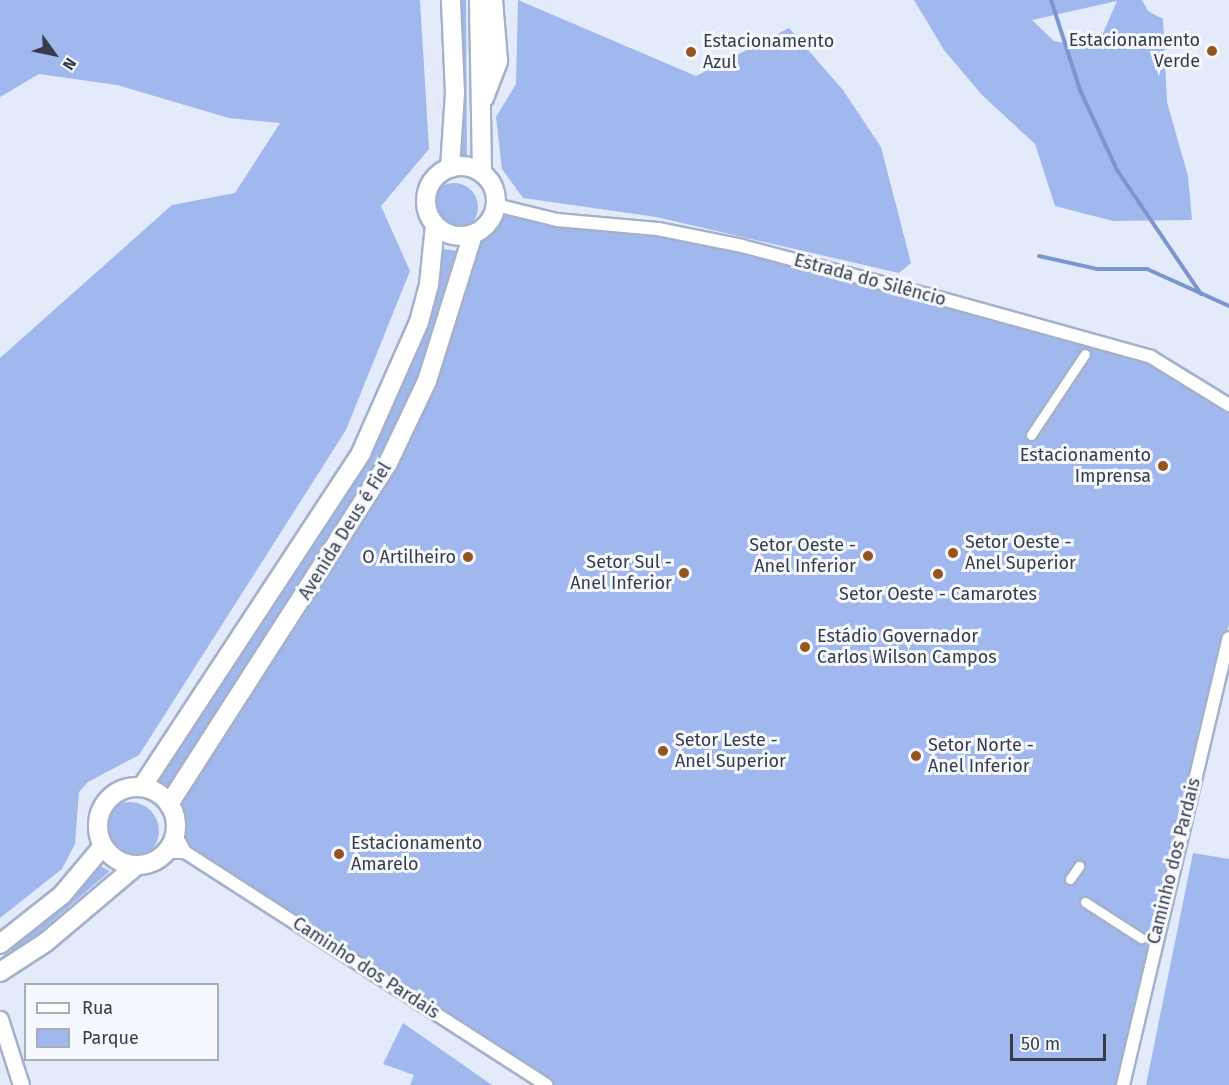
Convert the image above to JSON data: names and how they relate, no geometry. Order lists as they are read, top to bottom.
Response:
{
  "streets": {
    "main road": ["Avenida Deus é Fiel"],
    "street": ["Estrada do Silêncio", "Caminho dos Pardais"]
  },
  "crossings": [
    ["Estrada do Silêncio", "Avenida Deus é Fiel"],
    ["Avenida Deus é Fiel", "Caminho dos Pardais"]
  ],
  "places": [
    "Estacionamento Verde",
    "Estacionamento Azul",
    "Estacionamento Imprensa",
    "Setor Oeste - Anel Superior",
    "Setor Oeste - Anel Inferior",
    "O Artilheiro",
    "Setor Sul - Anel Inferior",
    "Setor Oeste - Camarotes",
    "Estádio Governador Carlos Wilson Campos",
    "Setor Leste - Anel Superior",
    "Setor Norte - Anel Inferior",
    "Estacionamento Amarelo"
  ],
  "legend": ["Rua", "Parque"],
  "scale_bar": "50 m",
  "north": "bottom right"
}
